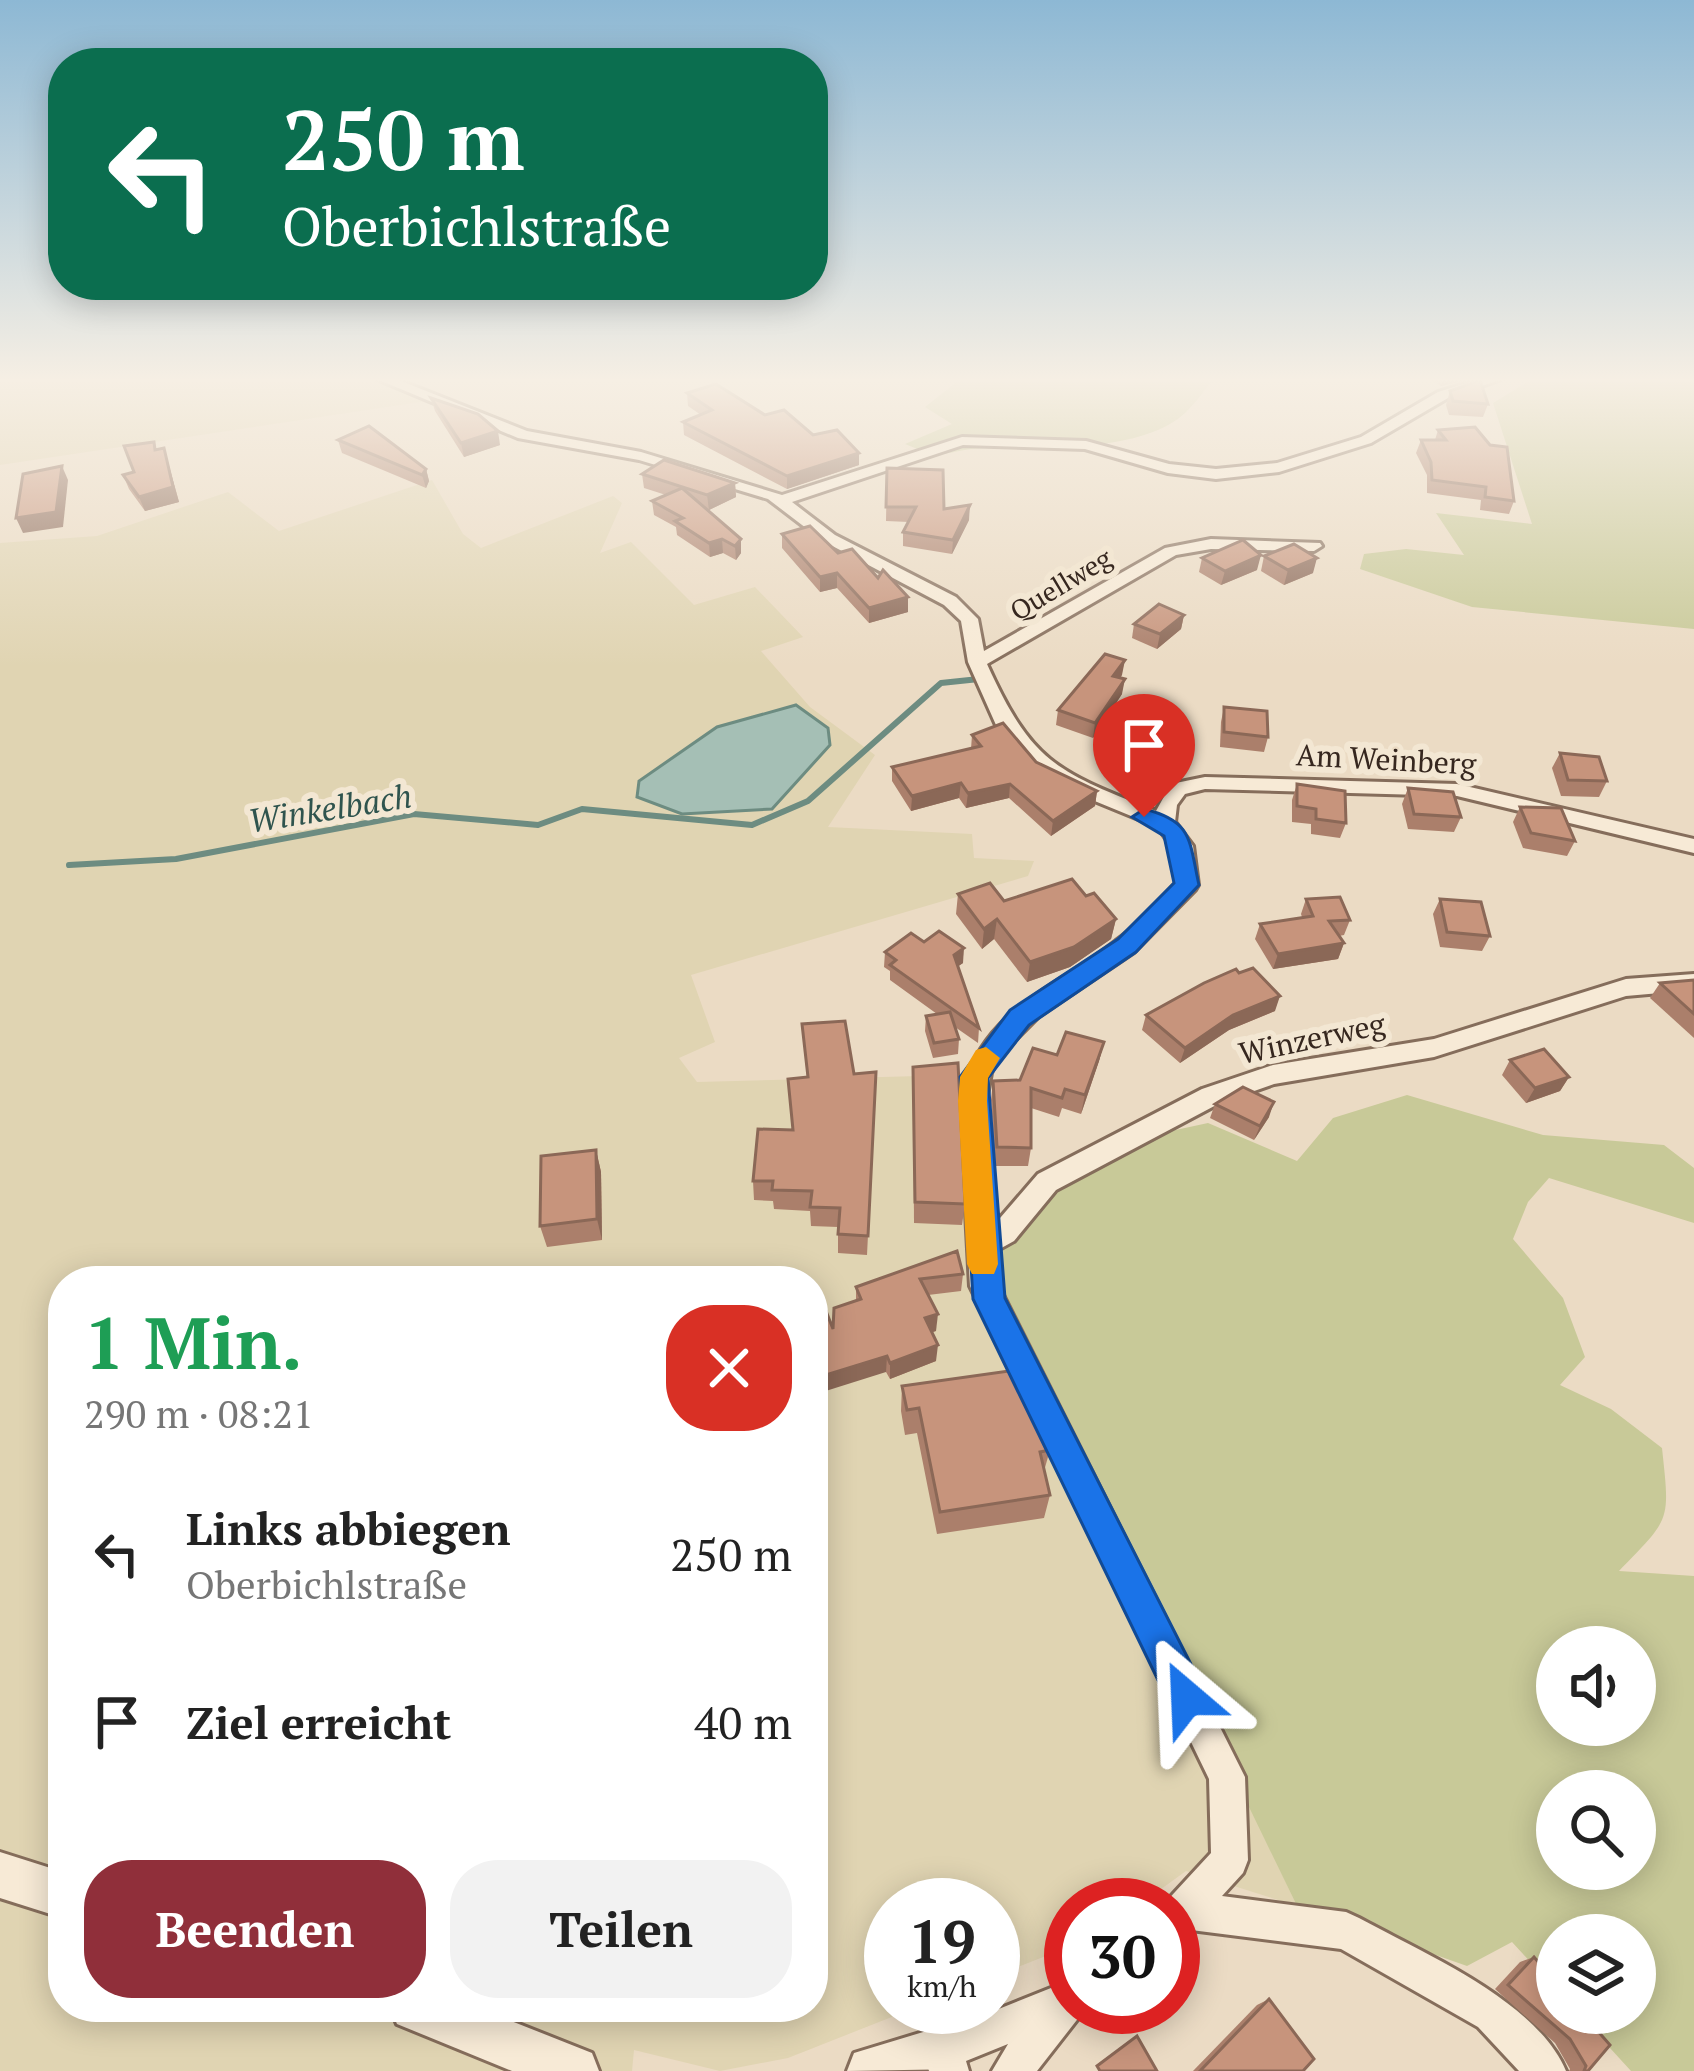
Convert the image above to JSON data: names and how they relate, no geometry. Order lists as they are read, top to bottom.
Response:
{
  "streets": {
    "street": ["Quellweg", "Am Weinberg", "Winzerweg"]
  },
  "water": ["Winkelbach"],
  "page": {
    "turn": ["250 m", "Oberbichlstraße"],
    "heading": ["1 Min.", "290 m · 08:21"],
    "list": [
      {
        "name": "Links abbiegen",
        "note": "Oberbichlstraße",
        "value": "250 m"
      },
      {
        "name": "Ziel erreicht",
        "value": "40 m"
      }
    ],
    "buttons": ["Beenden", "Teilen"],
    "speed": "19 km/h",
    "limit": "30"
  }
}
